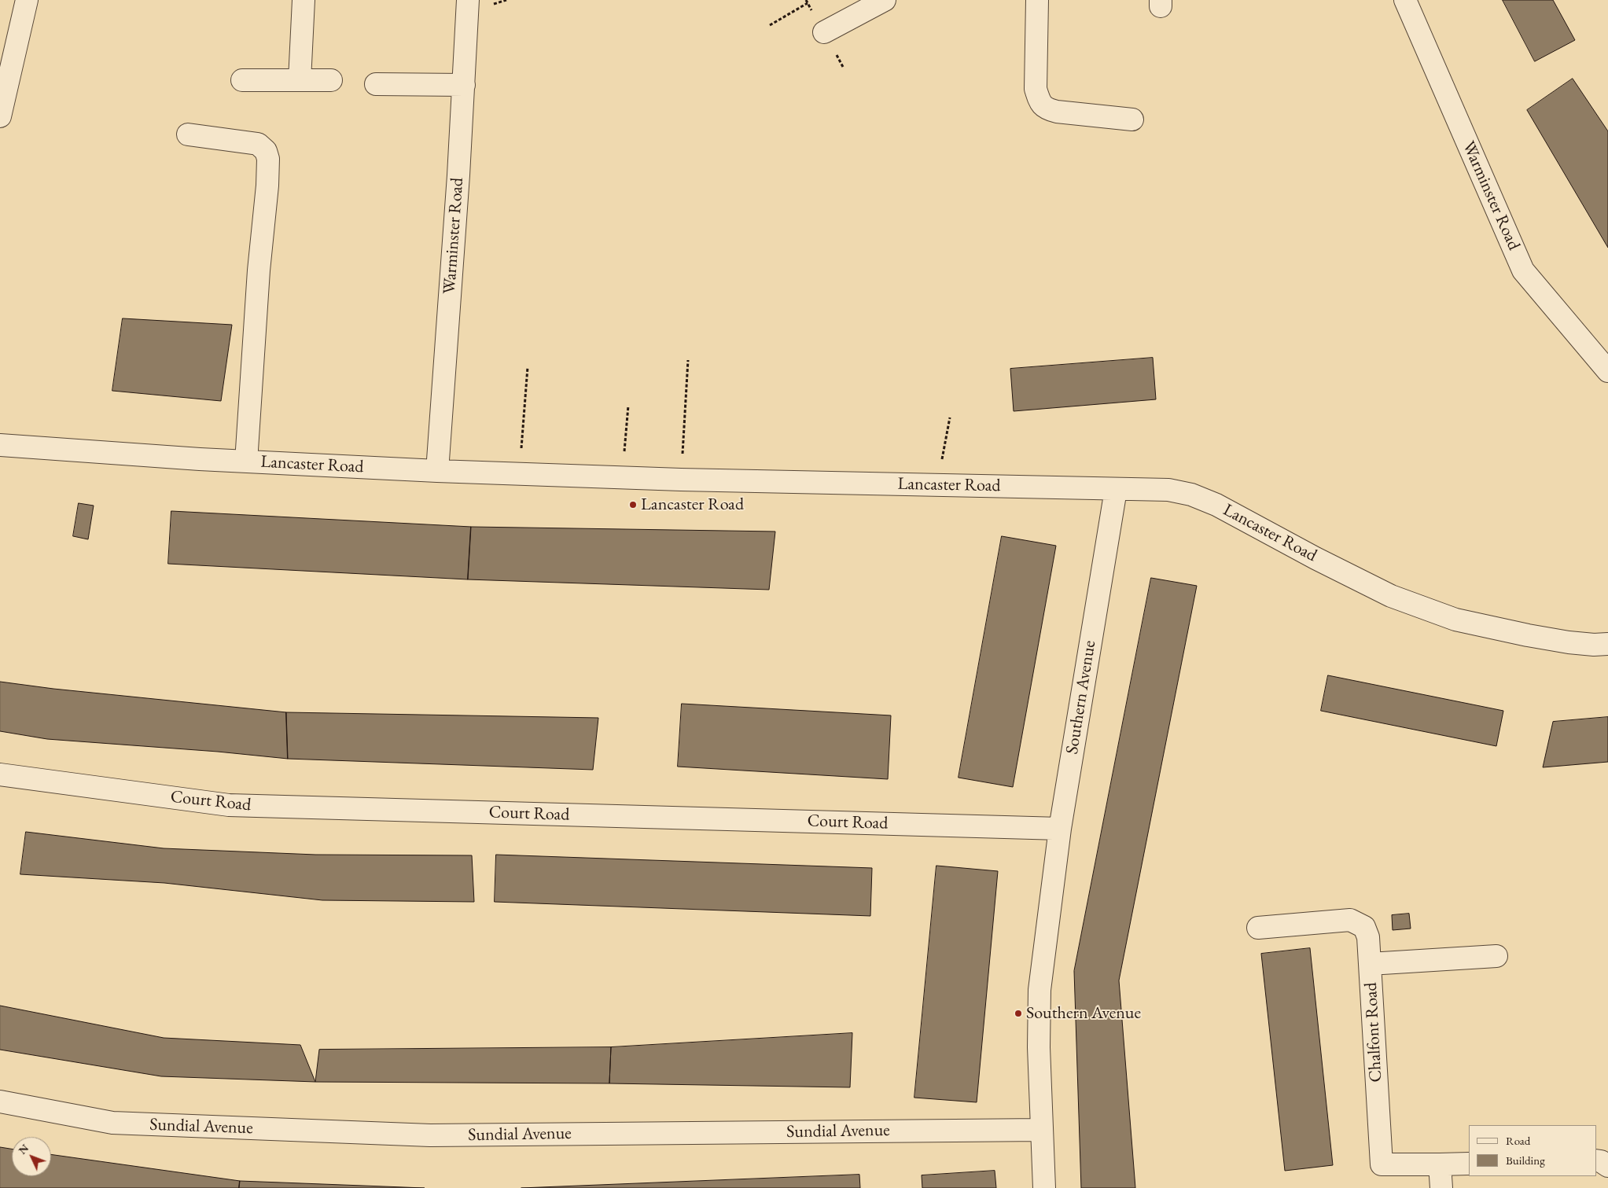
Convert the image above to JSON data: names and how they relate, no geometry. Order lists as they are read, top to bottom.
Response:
{
  "streets": {
    "street": [
      "Warminster Road",
      "Lancaster Road",
      "Southern Avenue",
      "Court Road",
      "Chalfont Road",
      "Sundial Avenue"
    ]
  },
  "crossings": [
    ["Warminster Road", "Lancaster Road"],
    ["Lancaster Road", "Southern Avenue"],
    ["Southern Avenue", "Court Road"],
    ["Southern Avenue", "Sundial Avenue"]
  ],
  "places": ["Lancaster Road", "Southern Avenue"],
  "legend": ["Road", "Building"],
  "north": "top left"
}
